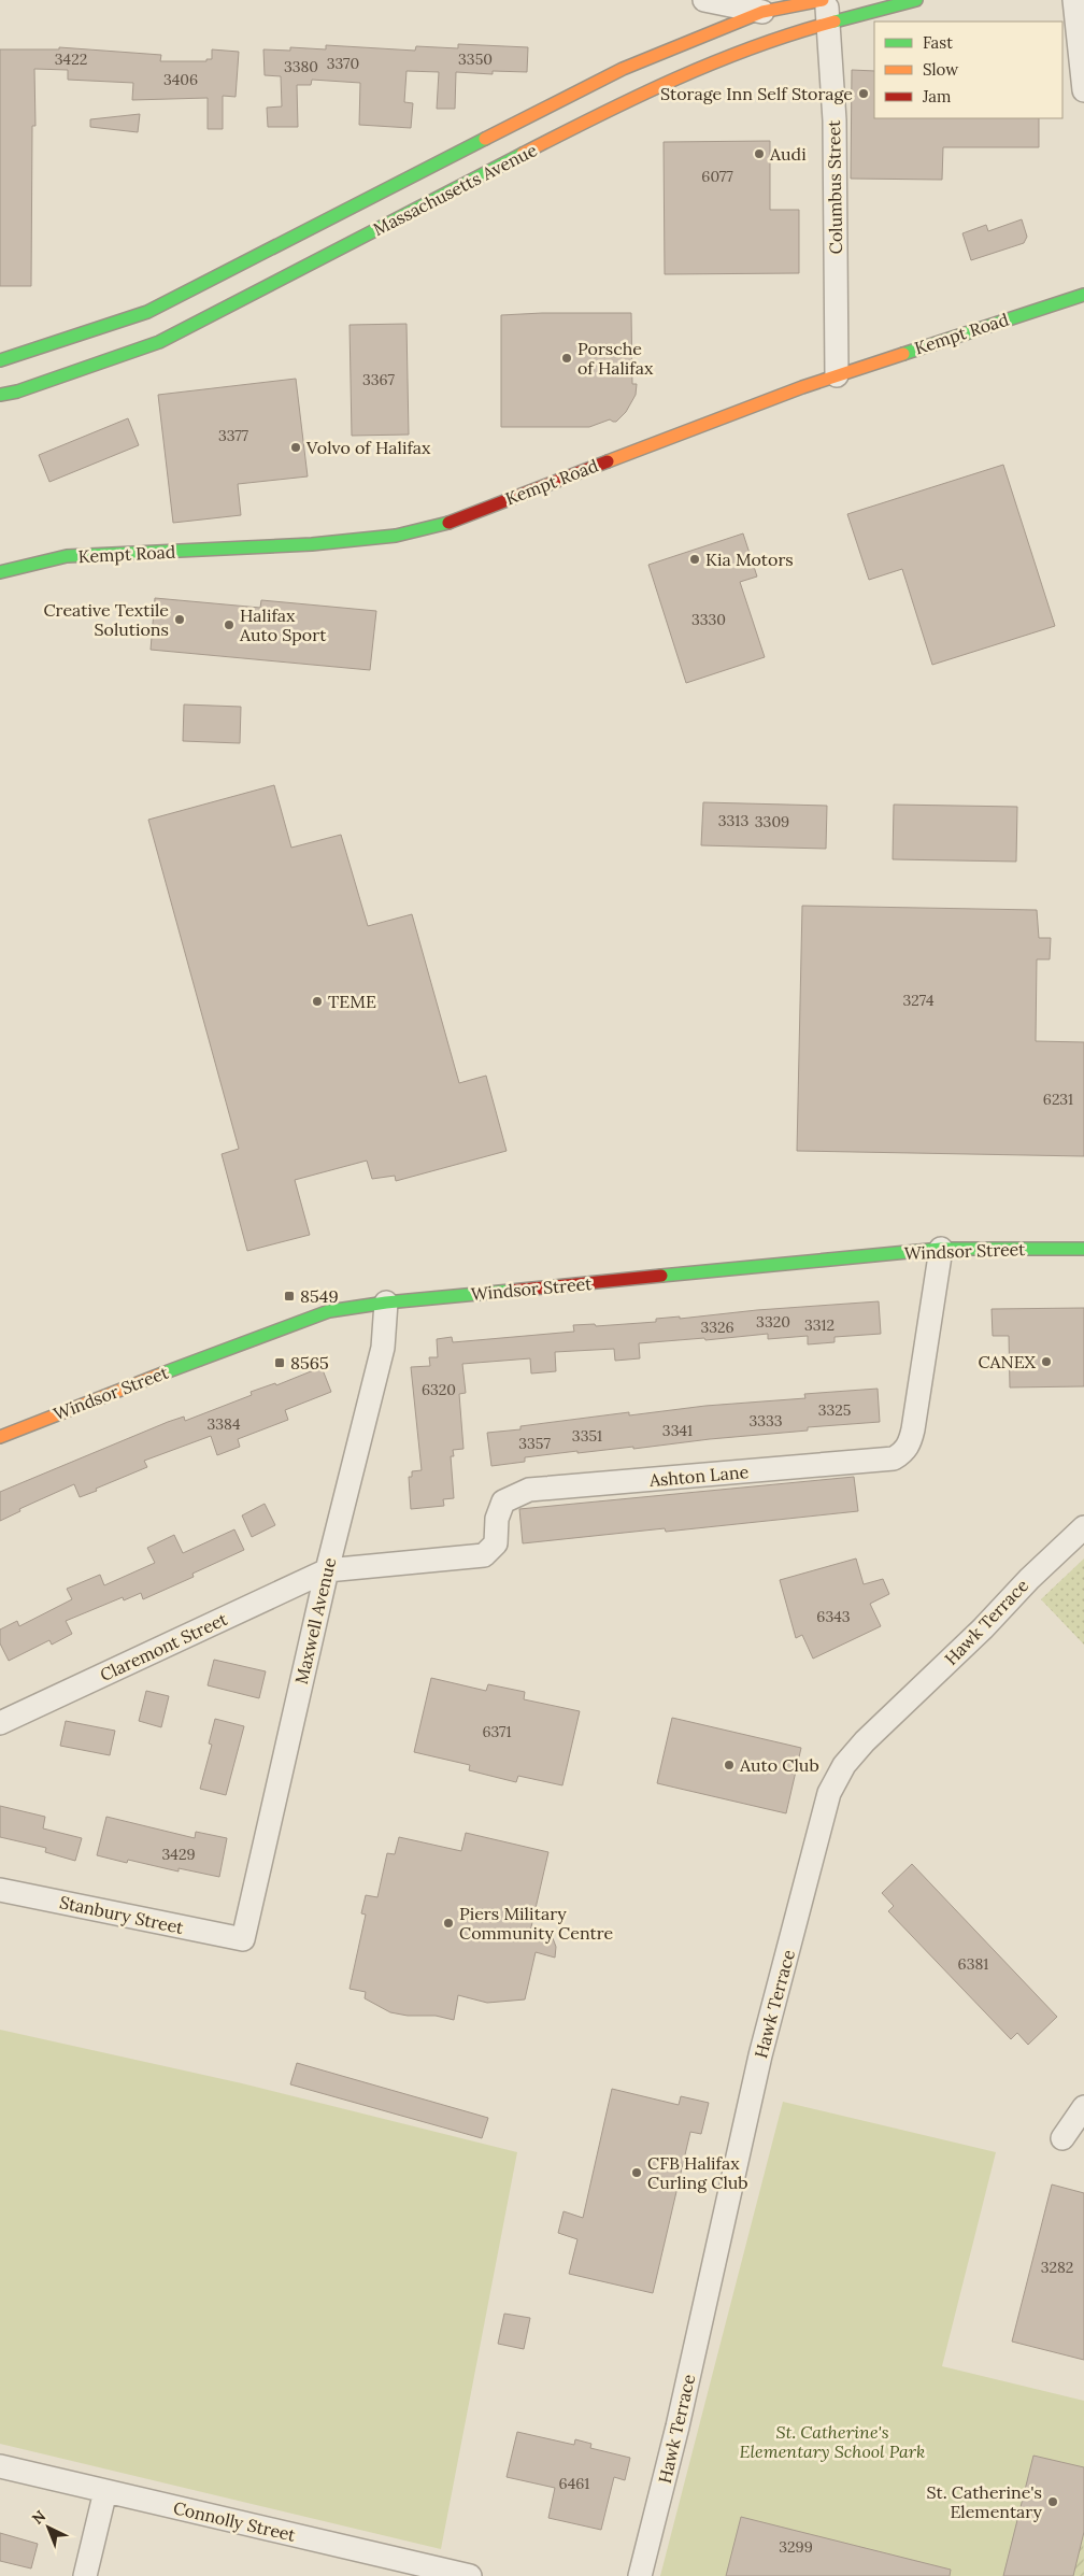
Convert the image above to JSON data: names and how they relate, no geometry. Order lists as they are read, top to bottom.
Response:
{
  "streets": {
    "street": [
      "Columbus Street",
      "Massachusetts Avenue",
      "Kempt Road",
      "Windsor Street",
      "Ashton Lane",
      "Maxwell Avenue",
      "Hawk Terrace",
      "Claremont Street",
      "Stanbury Street",
      "Connolly Street"
    ]
  },
  "crossings": [
    ["Columbus Street", "Massachusetts Avenue"],
    ["Columbus Street", "Kempt Road"],
    ["Windsor Street", "Ashton Lane"],
    ["Windsor Street", "Maxwell Avenue"],
    ["Ashton Lane", "Maxwell Avenue"],
    ["Ashton Lane", "Claremont Street"],
    ["Maxwell Avenue", "Claremont Street"],
    ["Maxwell Avenue", "Stanbury Street"]
  ],
  "parks": ["St. Catherine's Elementary School Park"],
  "places": {
    "other": [
      "Storage Inn Self Storage",
      "Audi",
      "Porsche of Halifax",
      "Volvo of Halifax",
      "Kia Motors",
      "Creative Textile Solutions",
      "Halifax Auto Sport",
      "TEME",
      "CANEX",
      "Auto Club",
      "Piers Military Community Centre",
      "CFB Halifax Curling Club",
      "St. Catherine's Elementary"
    ],
    "transit": ["8549", "8565"]
  },
  "house_numbers": [
    "3422",
    "3350",
    "3370",
    "3380",
    "3406",
    "6077",
    "3367",
    "3377",
    "3330",
    "3313",
    "3309",
    "3274",
    "6231",
    "3320",
    "3312",
    "3326",
    "6320",
    "3325",
    "3333",
    "3384",
    "3341",
    "3351",
    "3357",
    "6343",
    "6371",
    "3429",
    "6381",
    "3282",
    "6461",
    "3299"
  ],
  "legend": ["Fast", "Slow", "Jam"],
  "north": "top left"
}
